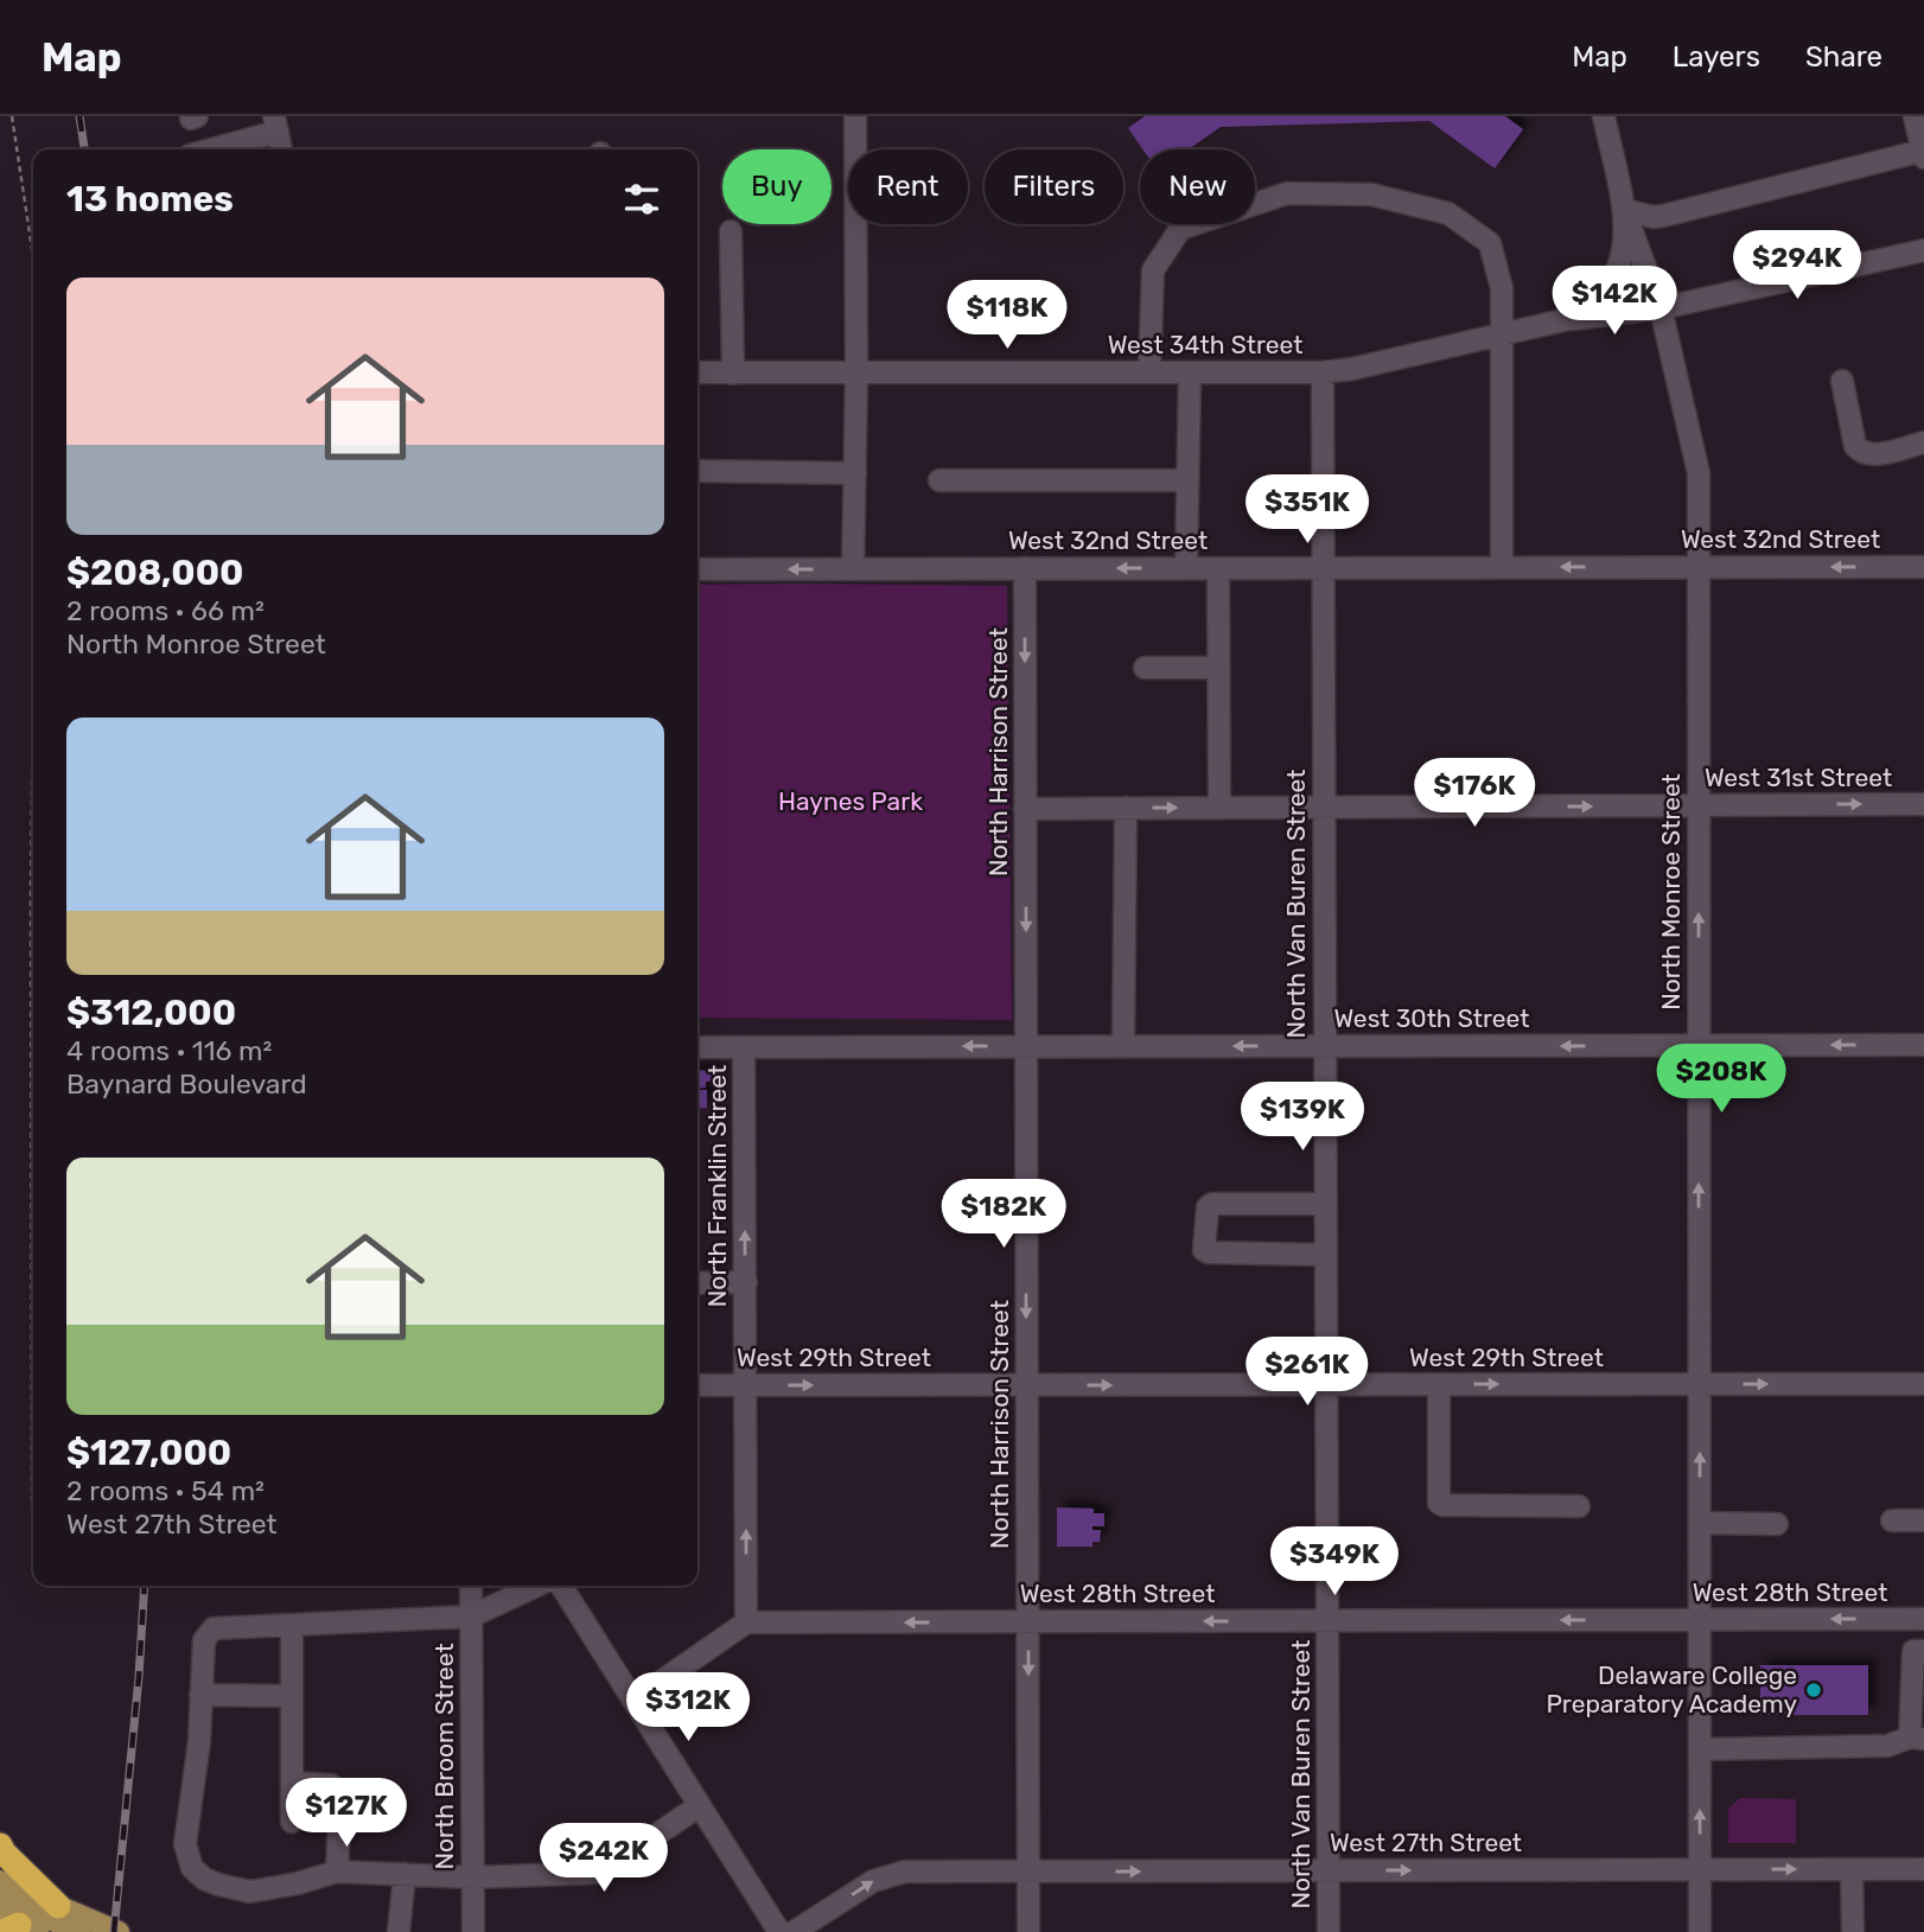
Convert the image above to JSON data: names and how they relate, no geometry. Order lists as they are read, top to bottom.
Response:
{
  "streets": {
    "street": [
      "West 34th Street",
      "West 32nd Street",
      "North Harrison Street",
      "West 31st Street",
      "North Monroe Street",
      "North Van Buren Street",
      "West 30th Street",
      "North Franklin Street",
      "West 29th Street",
      "West 28th Street",
      "North Broom Street",
      "West 27th Street"
    ]
  },
  "crossings": [
    ["West 34th Street", "North Monroe Street"],
    ["West 34th Street", "North Van Buren Street"],
    ["West 32nd Street", "North Harrison Street"],
    ["West 32nd Street", "North Monroe Street"],
    ["West 32nd Street", "North Van Buren Street"],
    ["North Harrison Street", "West 31st Street"],
    ["North Harrison Street", "West 30th Street"],
    ["North Harrison Street", "West 29th Street"],
    ["North Harrison Street", "West 28th Street"],
    ["North Harrison Street", "West 27th Street"],
    ["West 31st Street", "North Monroe Street"],
    ["West 31st Street", "North Van Buren Street"],
    ["North Monroe Street", "West 30th Street"],
    ["North Monroe Street", "West 29th Street"],
    ["North Monroe Street", "West 28th Street"],
    ["North Monroe Street", "West 27th Street"],
    ["North Van Buren Street", "West 30th Street"],
    ["North Van Buren Street", "West 29th Street"],
    ["North Van Buren Street", "West 28th Street"],
    ["North Van Buren Street", "West 27th Street"],
    ["West 30th Street", "North Franklin Street"],
    ["North Franklin Street", "West 29th Street"],
    ["North Franklin Street", "West 28th Street"]
  ],
  "one_way": [
    "North Harrison Street",
    "West 31st Street",
    "North Monroe Street",
    "West 30th Street",
    "North Franklin Street",
    "West 29th Street",
    "West 28th Street",
    "West 27th Street"
  ],
  "parks": ["Haynes Park"],
  "places": ["Delaware College Preparatory Academy"],
  "page": {
    "header": "Map",
    "nav": ["Map", "Layers", "Share"],
    "chip": [
      "Buy",
      "Rent",
      "Filters",
      "New"
    ],
    "heading": "13 homes",
    "price": [
      "$294K",
      "$142K",
      "$118K",
      "$351K",
      "$176K",
      "$208K",
      "$139K",
      "$182K",
      "$261K",
      "$349K",
      "$312K",
      "$127K",
      "$242K"
    ],
    "list": [
      {
        "name": "$208,000",
        "note": "2 rooms · 66 m² · North Monroe Street"
      },
      {
        "name": "$312,000",
        "note": "4 rooms · 116 m² · Baynard Boulevard"
      },
      {
        "name": "$127,000",
        "note": "2 rooms · 54 m² · West 27th Street"
      }
    ]
  }
}
